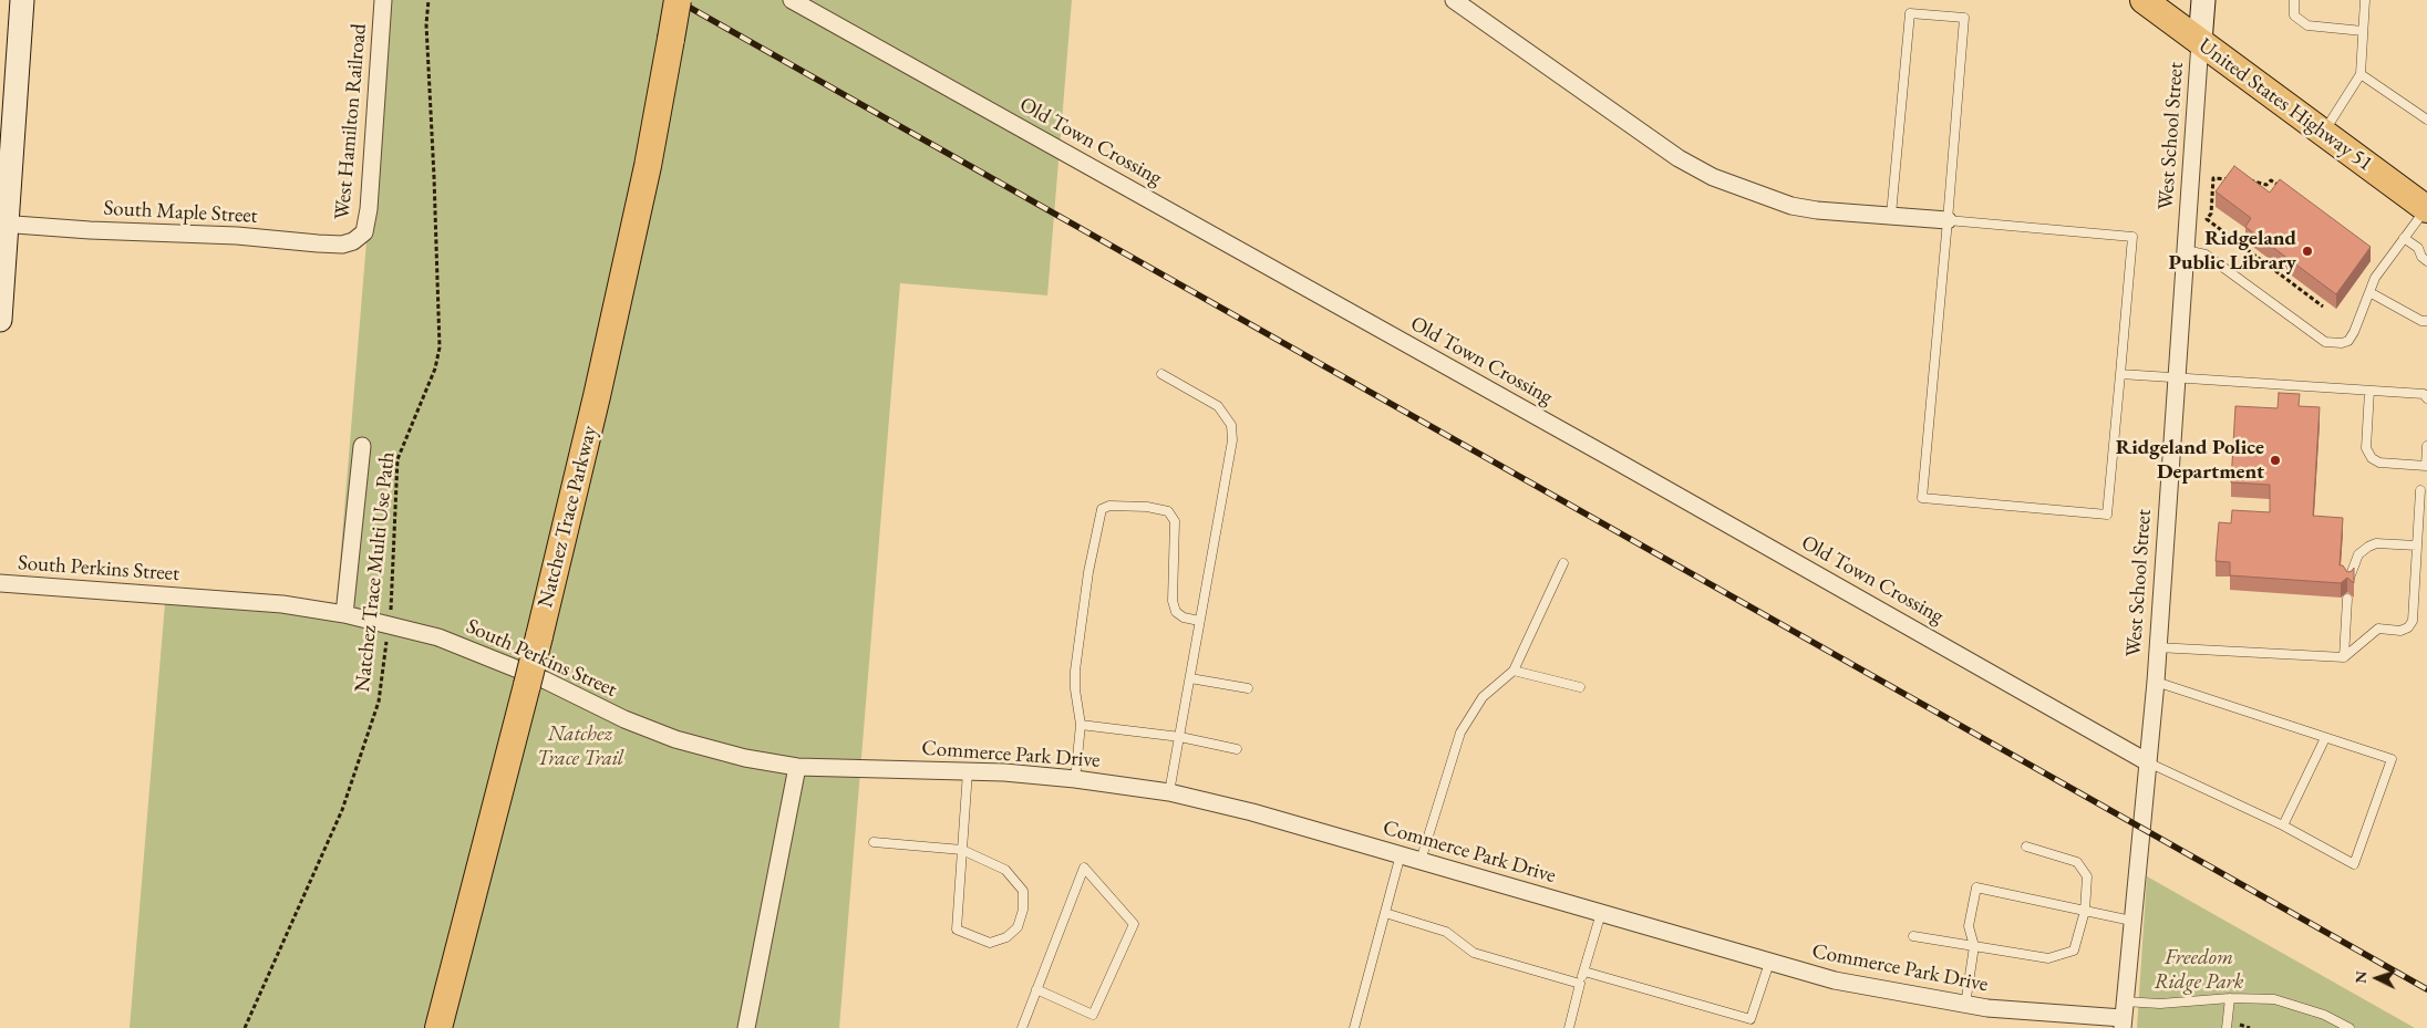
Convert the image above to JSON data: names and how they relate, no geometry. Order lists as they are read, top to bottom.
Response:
{
  "streets": {
    "main road": ["United States Highway 51", "Natchez Trace Parkway"],
    "street": [
      "West Hamilton Railroad",
      "West School Street",
      "Old Town Crossing",
      "South Maple Street",
      "South Perkins Street",
      "Commerce Park Drive"
    ],
    "path": ["Natchez Trace Multi Use Path"]
  },
  "crossings": [
    ["United States Highway 51", "West School Street"],
    ["West Hamilton Railroad", "South Maple Street"],
    ["West School Street", "Old Town Crossing"],
    ["West School Street", "Commerce Park Drive"],
    ["South Perkins Street", "Natchez Trace Multi Use Path"],
    ["South Perkins Street", "Commerce Park Drive"]
  ],
  "parks": ["Natchez Trace Trail", "Freedom Ridge Park"],
  "places": ["Ridgeland Public Library", "Ridgeland Police Department"],
  "north": "left"
}
